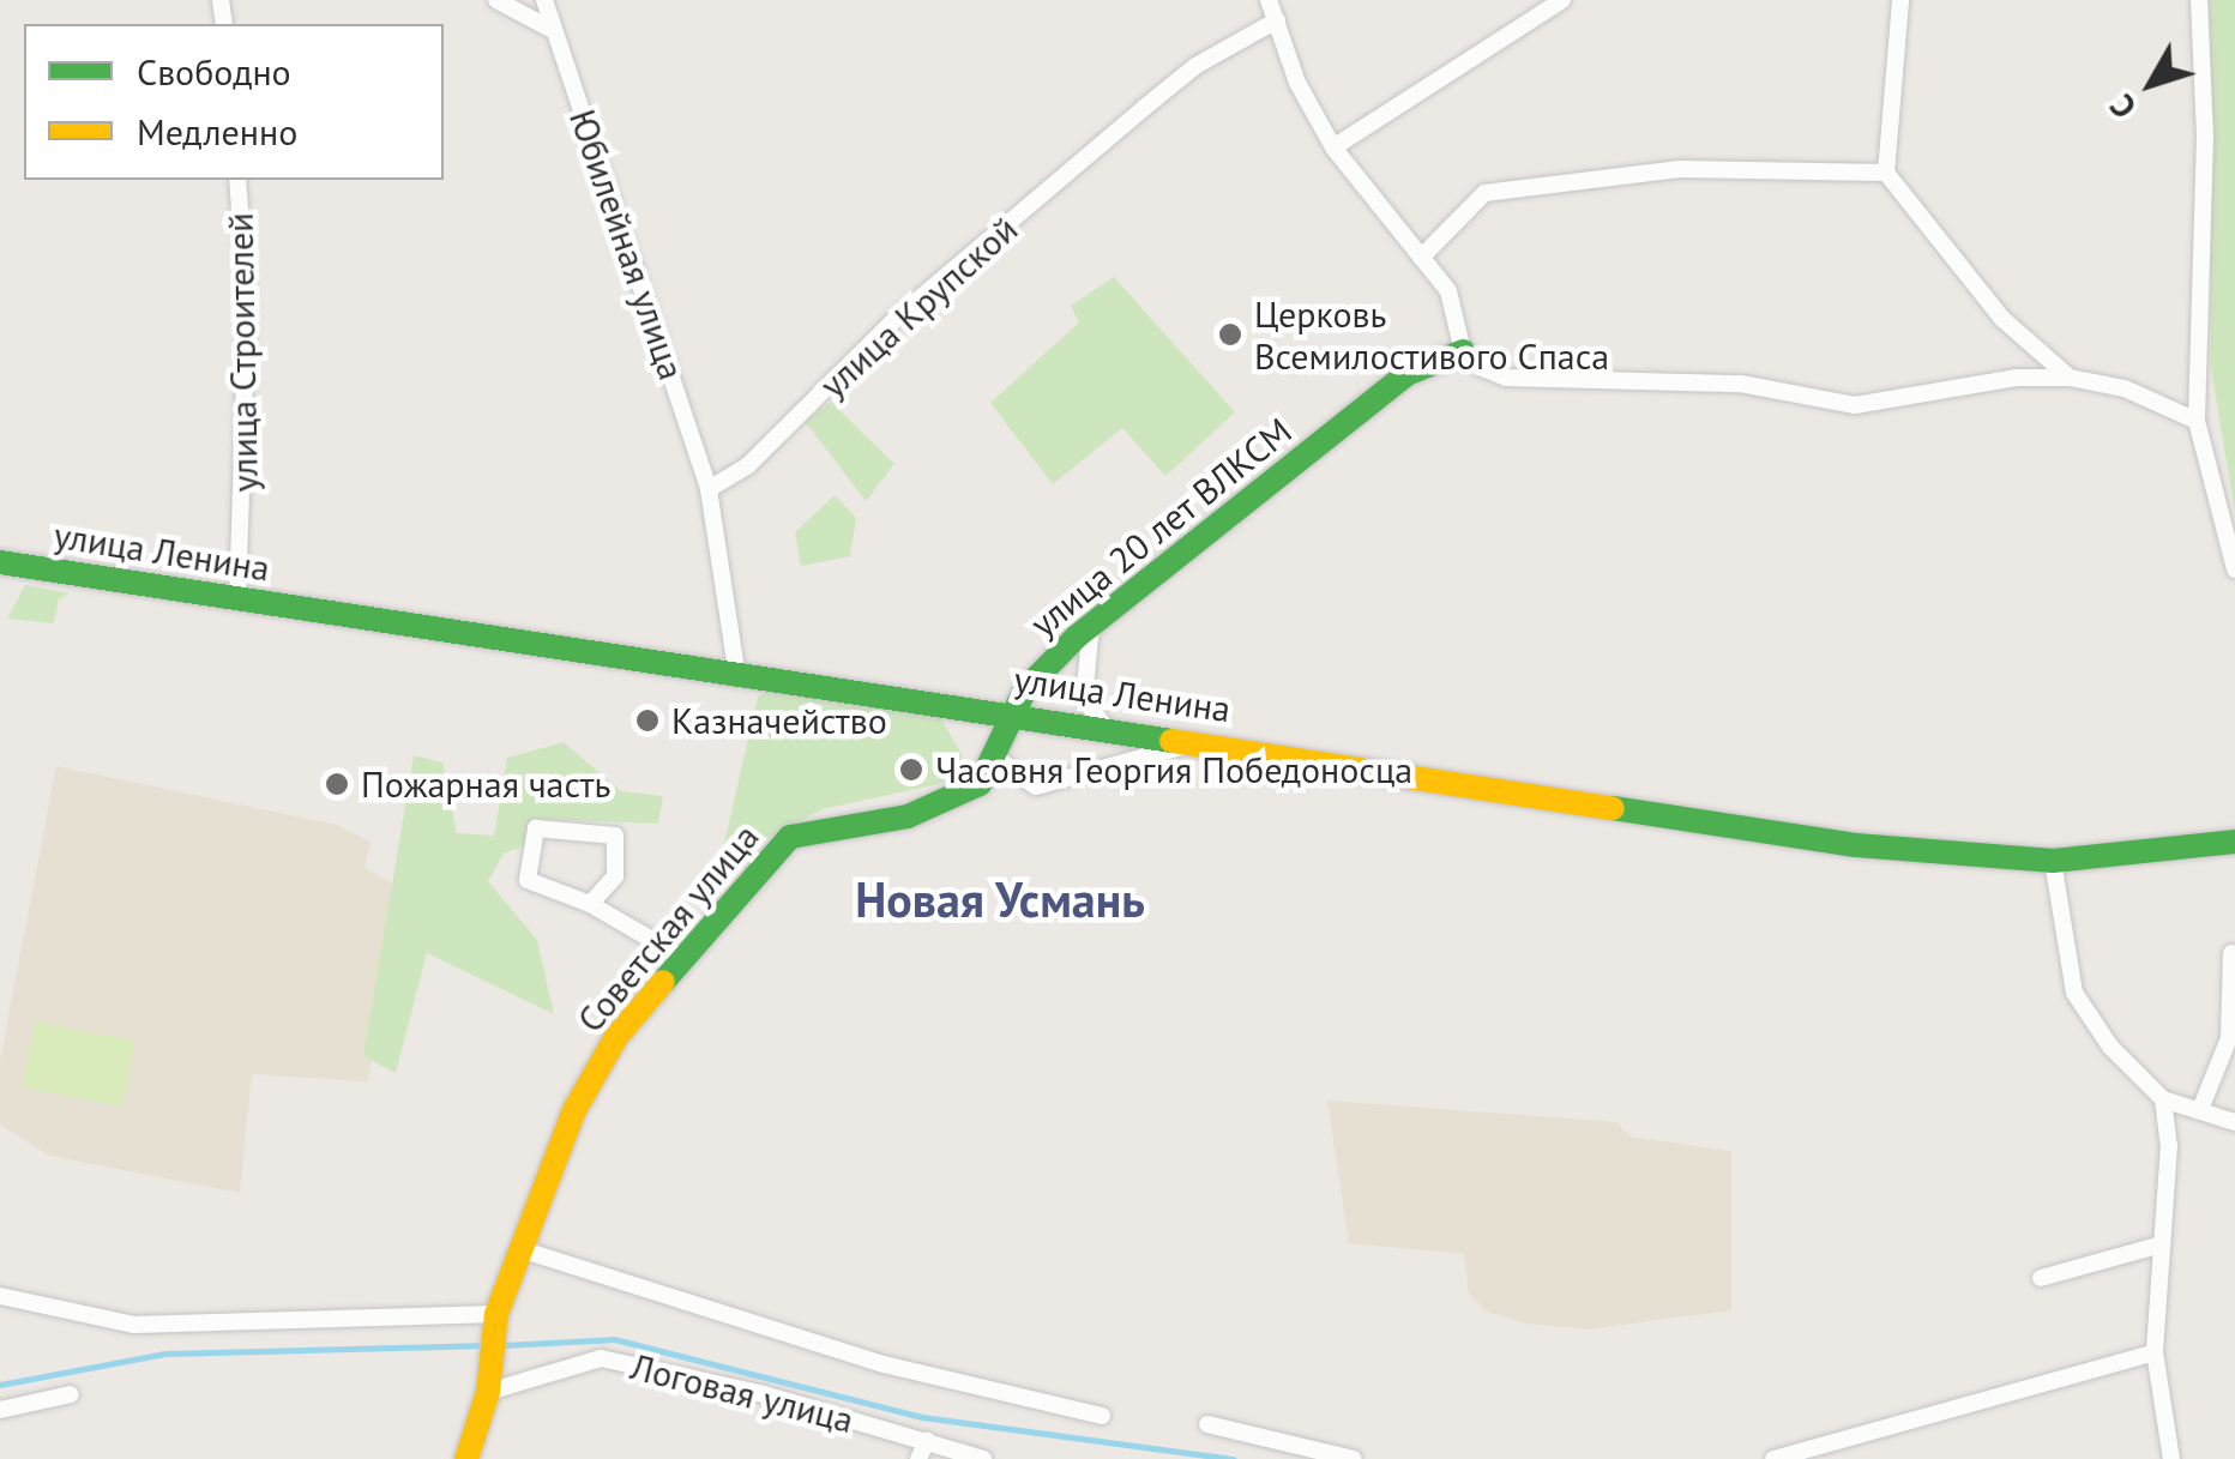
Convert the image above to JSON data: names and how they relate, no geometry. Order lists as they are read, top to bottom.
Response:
{
  "streets": {
    "main road": ["улица 20 лет ВЛКСМ", "улица Ленина", "Советская улица"],
    "street": [
      "Юбилейная улица",
      "улица Крупской",
      "улица Строителей",
      "Логовая улица"
    ]
  },
  "crossings": [
    ["Юбилейная улица", "улица Крупской"],
    ["улица Строителей", "улица Ленина"],
    ["улица 20 лет ВЛКСМ", "улица Ленина"],
    ["Советская улица", "Логовая улица"]
  ],
  "districts": ["Новая Усмань"],
  "places": [
    "Церковь Всемилостивого Спаса",
    "Казначейство",
    "Часовня Георгия Победоносца",
    "Пожарная часть"
  ],
  "legend": ["Свободно", "Медленно"],
  "north": "bottom left"
}
